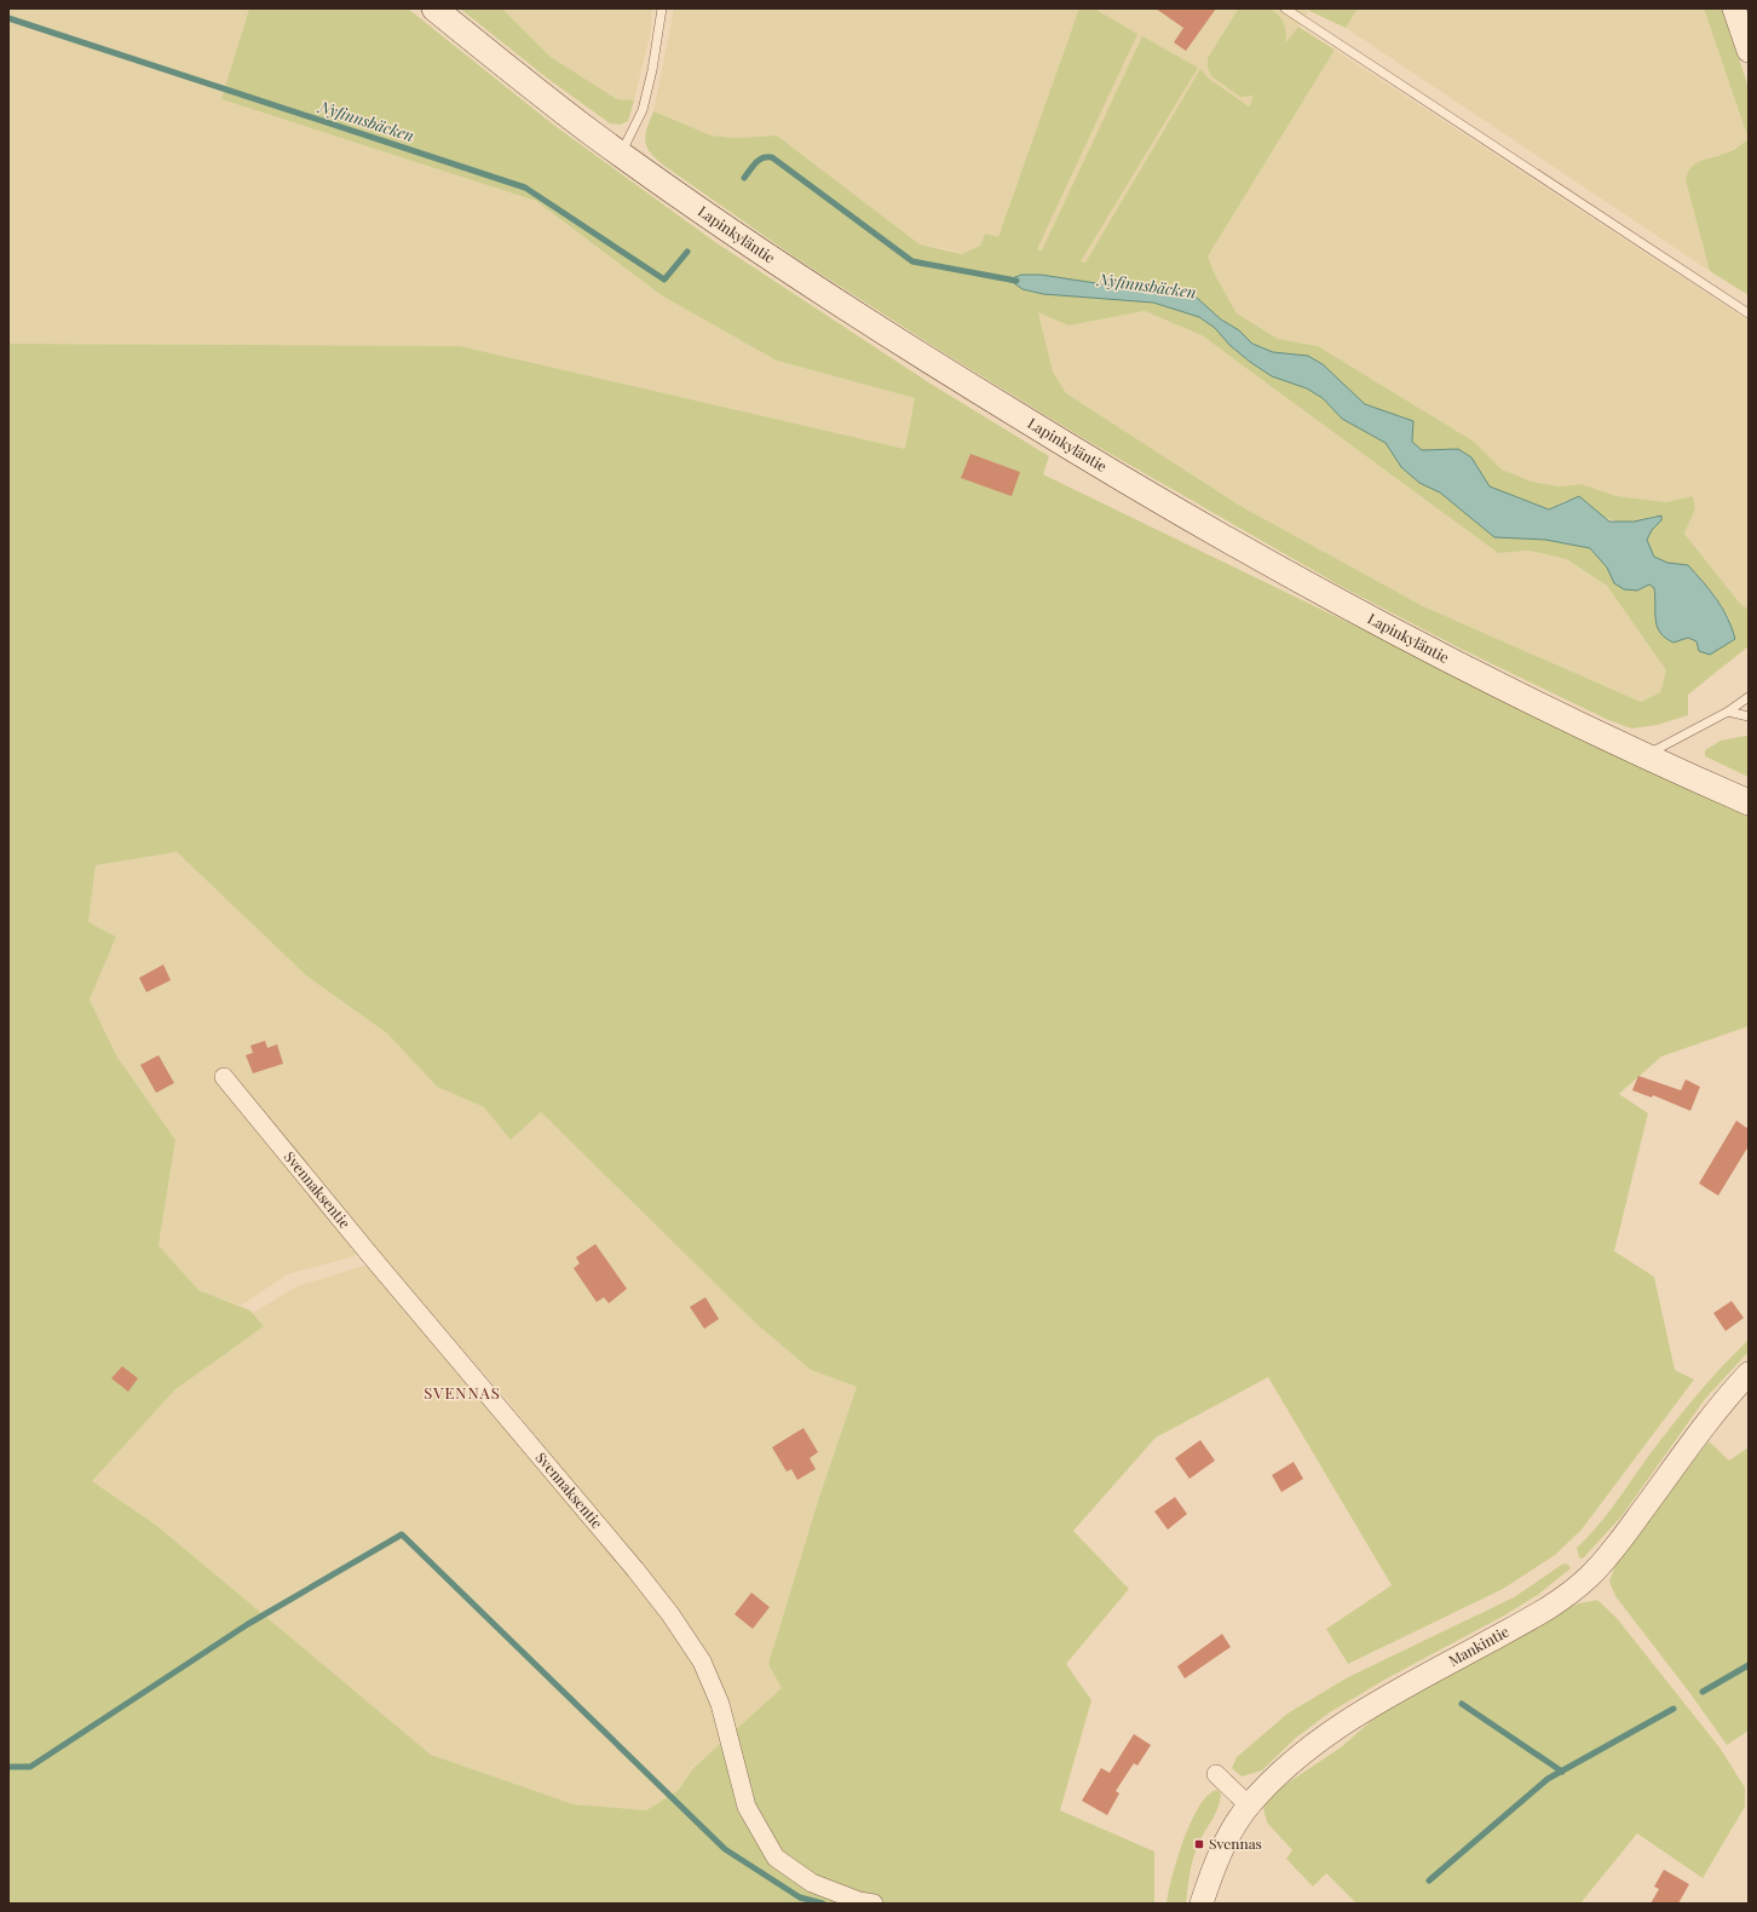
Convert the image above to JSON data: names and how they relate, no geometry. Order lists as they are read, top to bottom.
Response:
{
  "streets": {
    "main road": ["Lapinkyläntie"],
    "street": ["Svennaksentie", "Mankintie"]
  },
  "districts": ["SVENNAS"],
  "water": ["Nyfinnsbäcken"],
  "places": {
    "transit": ["Svennas"]
  }
}
